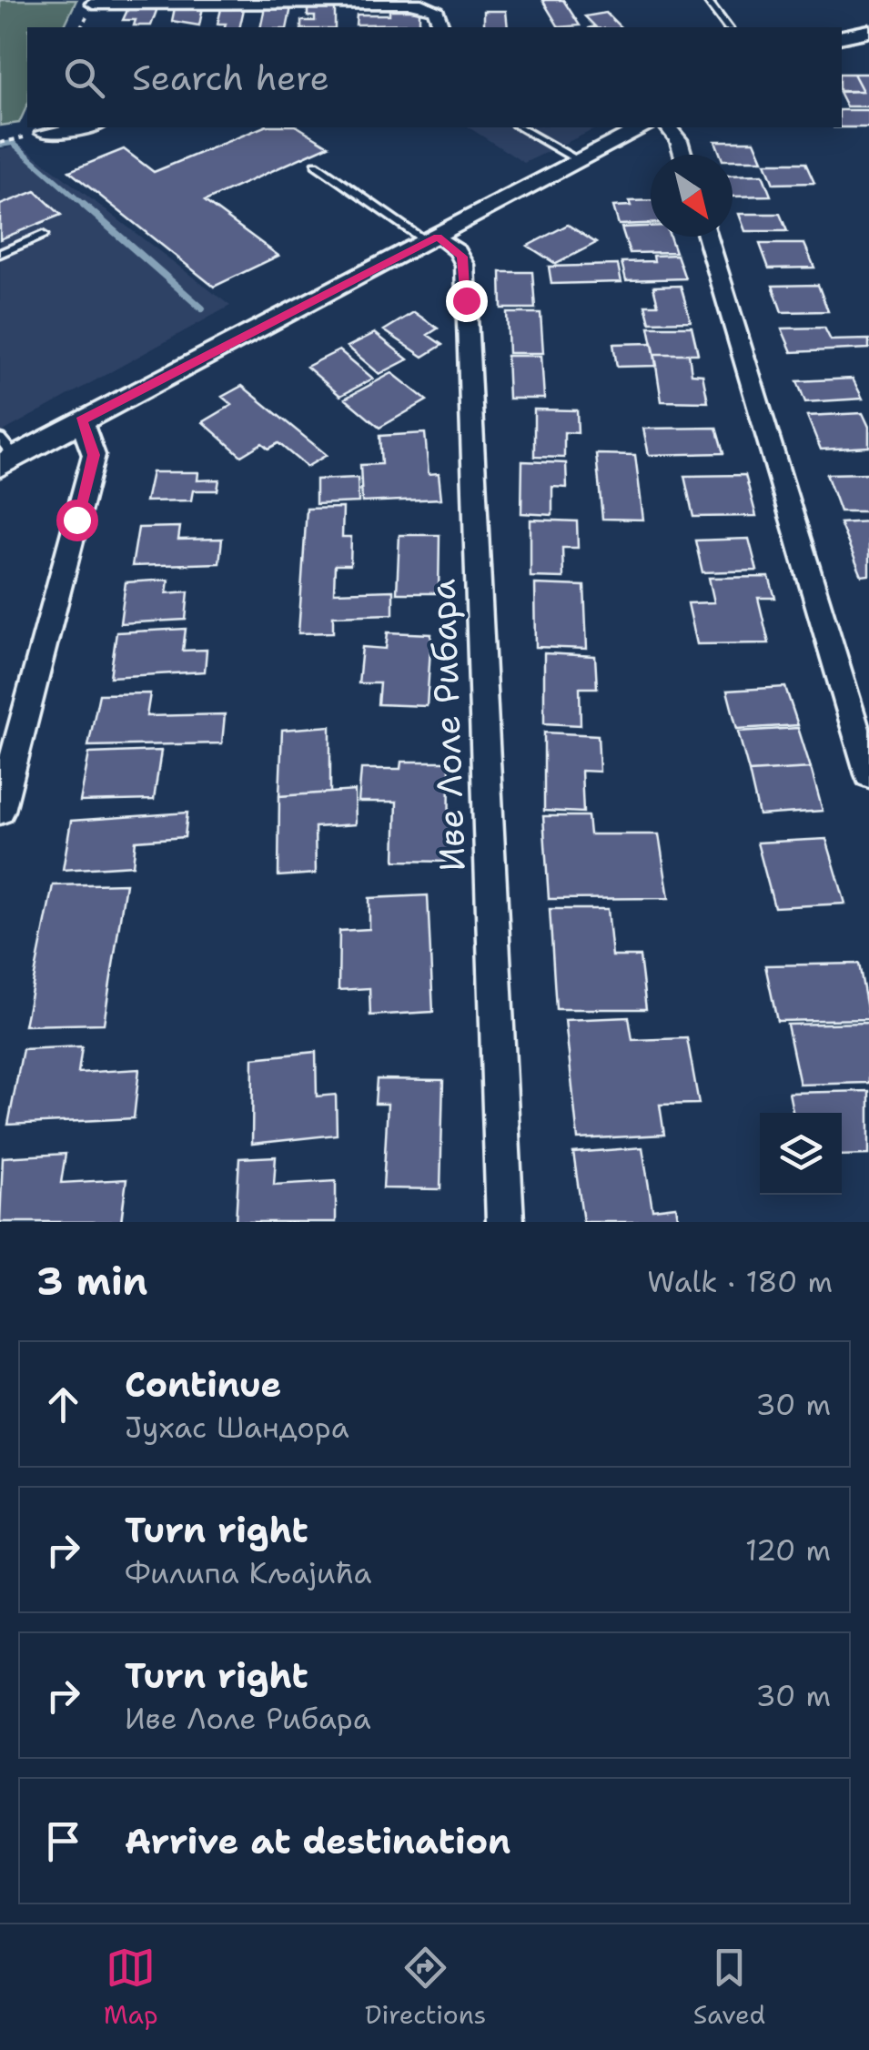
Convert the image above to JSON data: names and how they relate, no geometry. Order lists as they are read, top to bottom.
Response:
{
  "streets": {
    "street": ["Иве Лоле Рибара"]
  },
  "north": "bottom right",
  "page": {
    "search": "Search here",
    "heading": ["3 min", "Walk · 180 m"],
    "list": [
      ["Continue", "Јухас Шандора", "30 m"],
      ["Turn right", "Филипа Кљајића", "120 m"],
      ["Turn right", "Иве Лоле Рибара", "30 m"],
      "Arrive at destination"
    ],
    "nav": ["Map", "Directions", "Saved"]
  }
}
